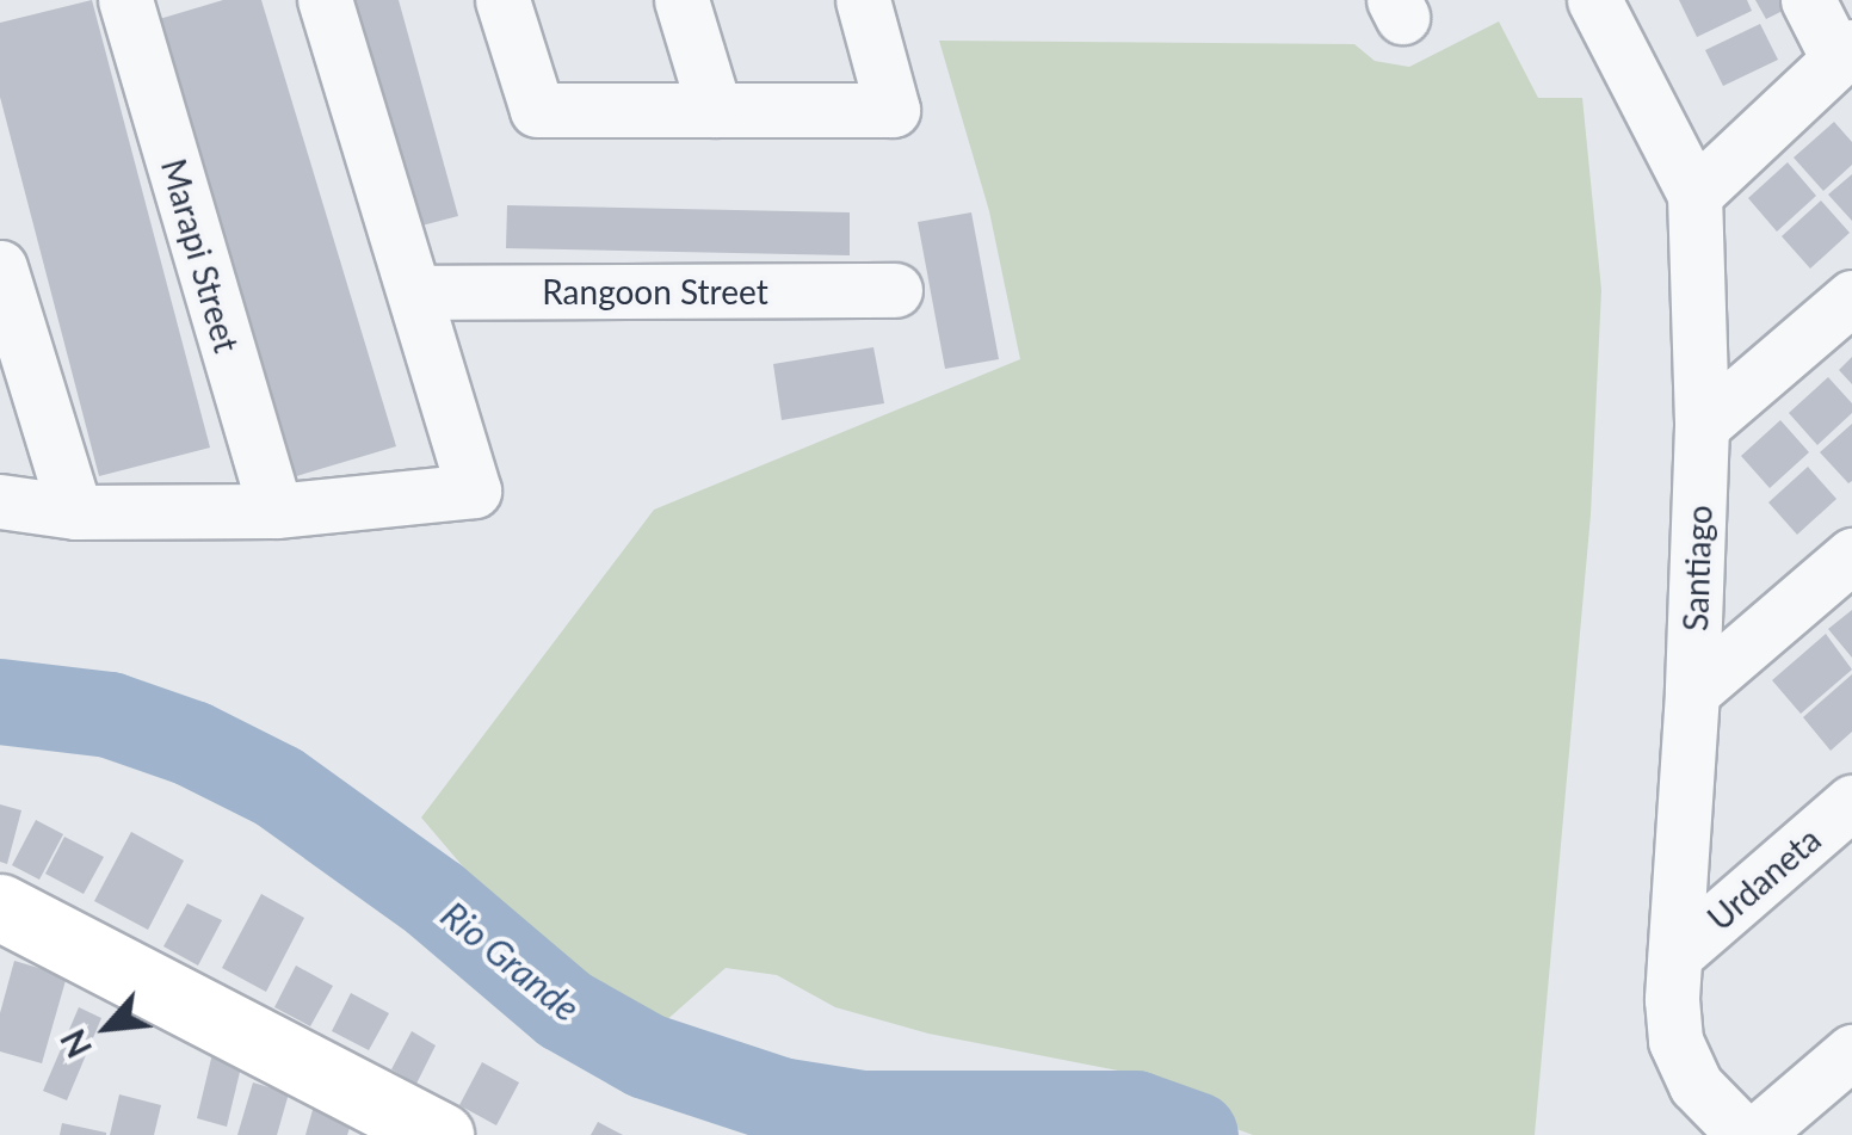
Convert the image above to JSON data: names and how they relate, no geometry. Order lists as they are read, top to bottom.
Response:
{
  "streets": {
    "street": [
      "Marapi Street",
      "Rangoon Street",
      "Santiago",
      "Urdaneta"
    ]
  },
  "crossings": [
    ["Santiago", "Urdaneta"]
  ],
  "water": ["Rio Grande"],
  "north": "bottom left"
}
